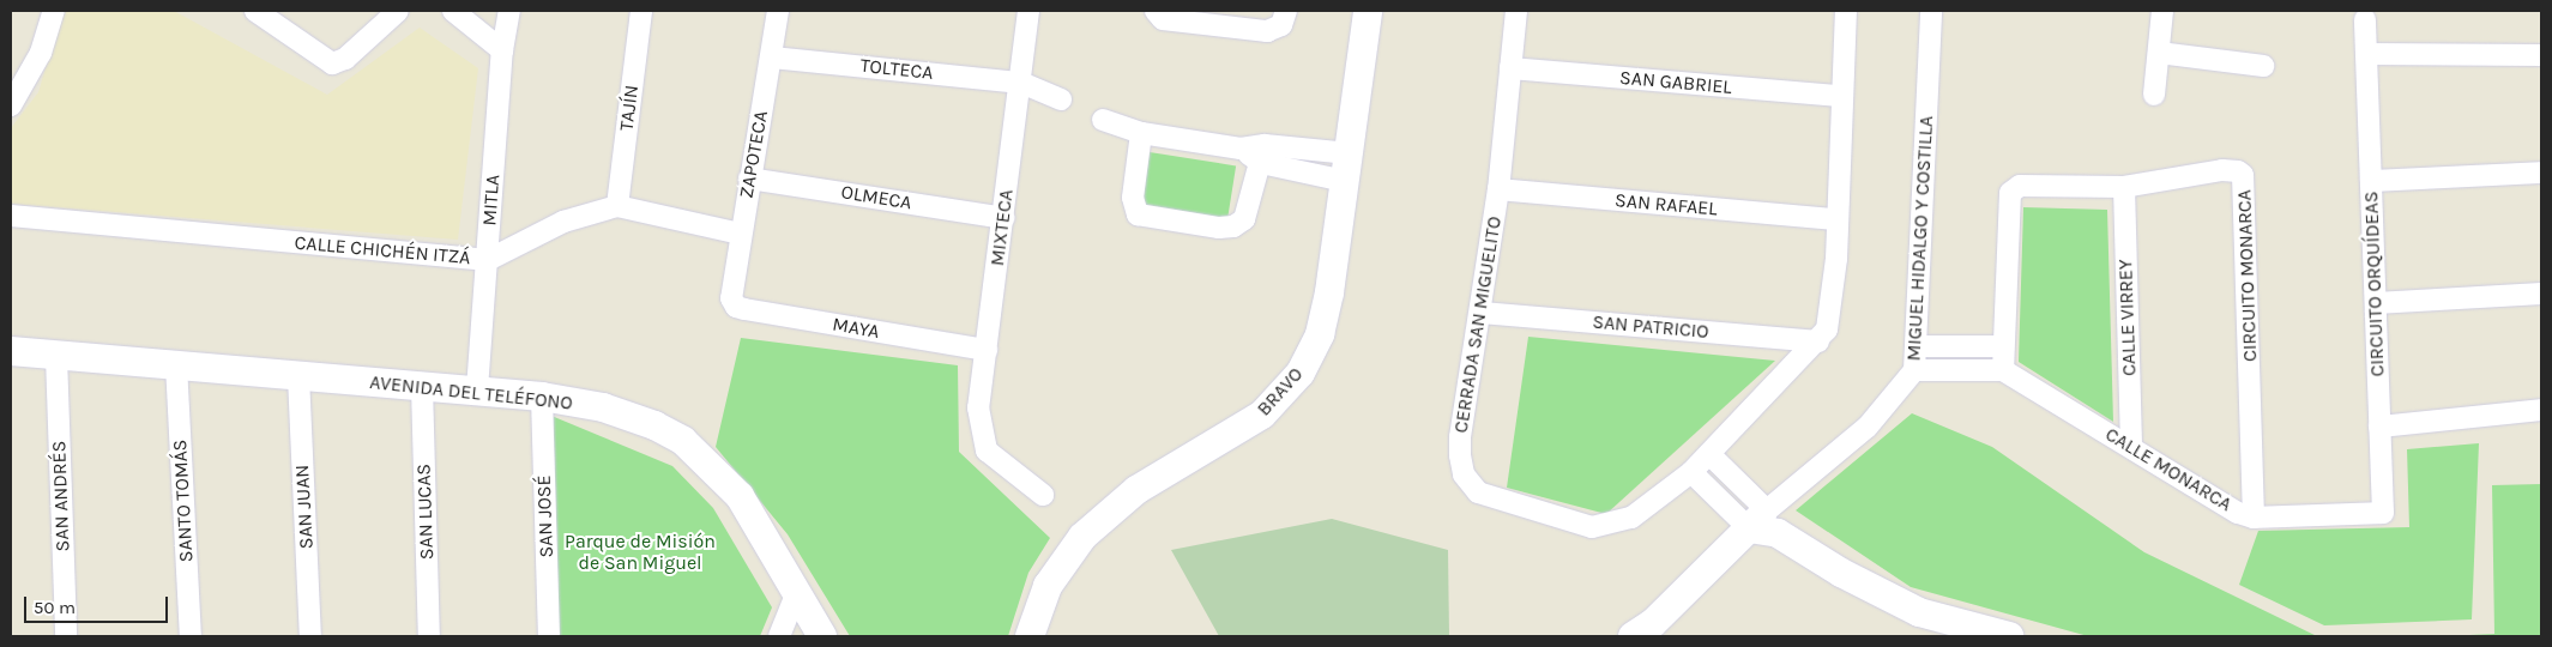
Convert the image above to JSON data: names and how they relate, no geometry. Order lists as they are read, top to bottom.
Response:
{
  "streets": {
    "street": [
      "TOLTECA",
      "SAN GABRIEL",
      "TAJÍN",
      "ZAPOTECA",
      "OLMECA",
      "MITLA",
      "SAN RAFAEL",
      "MIXTECA",
      "MIGUEL HIDALGO Y COSTILLA",
      "CALLE CHICHÉN ITZÁ",
      "CIRCUITO MONARCA",
      "CIRCUITO ORQUÍDEAS",
      "CALLE VIRREY",
      "CERRADA SAN MIGUELITO",
      "SAN PATRICIO",
      "MAYA",
      "BRAVO",
      "AVENIDA DEL TELÉFONO",
      "CALLE MONARCA",
      "SAN ANDRÉS",
      "SANTO TOMÁS",
      "SAN JUAN",
      "SAN LUCAS",
      "SAN JOSÉ"
    ]
  },
  "crossings": [
    ["TOLTECA", "ZAPOTECA"],
    ["TOLTECA", "MIXTECA"],
    ["SAN GABRIEL", "CERRADA SAN MIGUELITO"],
    ["TAJÍN", "CALLE CHICHÉN ITZÁ"],
    ["ZAPOTECA", "OLMECA"],
    ["ZAPOTECA", "CALLE CHICHÉN ITZÁ"],
    ["ZAPOTECA", "MAYA"],
    ["OLMECA", "MIXTECA"],
    ["MITLA", "CALLE CHICHÉN ITZÁ"],
    ["MITLA", "AVENIDA DEL TELÉFONO"],
    ["SAN RAFAEL", "CERRADA SAN MIGUELITO"],
    ["MIXTECA", "MAYA"],
    ["CIRCUITO MONARCA", "CALLE VIRREY"],
    ["CIRCUITO MONARCA", "CALLE MONARCA"],
    ["CIRCUITO ORQUÍDEAS", "CALLE MONARCA"],
    ["CALLE VIRREY", "CALLE MONARCA"],
    ["CERRADA SAN MIGUELITO", "SAN PATRICIO"],
    ["AVENIDA DEL TELÉFONO", "SAN ANDRÉS"],
    ["AVENIDA DEL TELÉFONO", "SANTO TOMÁS"],
    ["AVENIDA DEL TELÉFONO", "SAN JUAN"],
    ["AVENIDA DEL TELÉFONO", "SAN LUCAS"],
    ["AVENIDA DEL TELÉFONO", "SAN JOSÉ"]
  ],
  "parks": ["Parque de Misión de San Miguel"],
  "scale_bar": "50 m"
}
